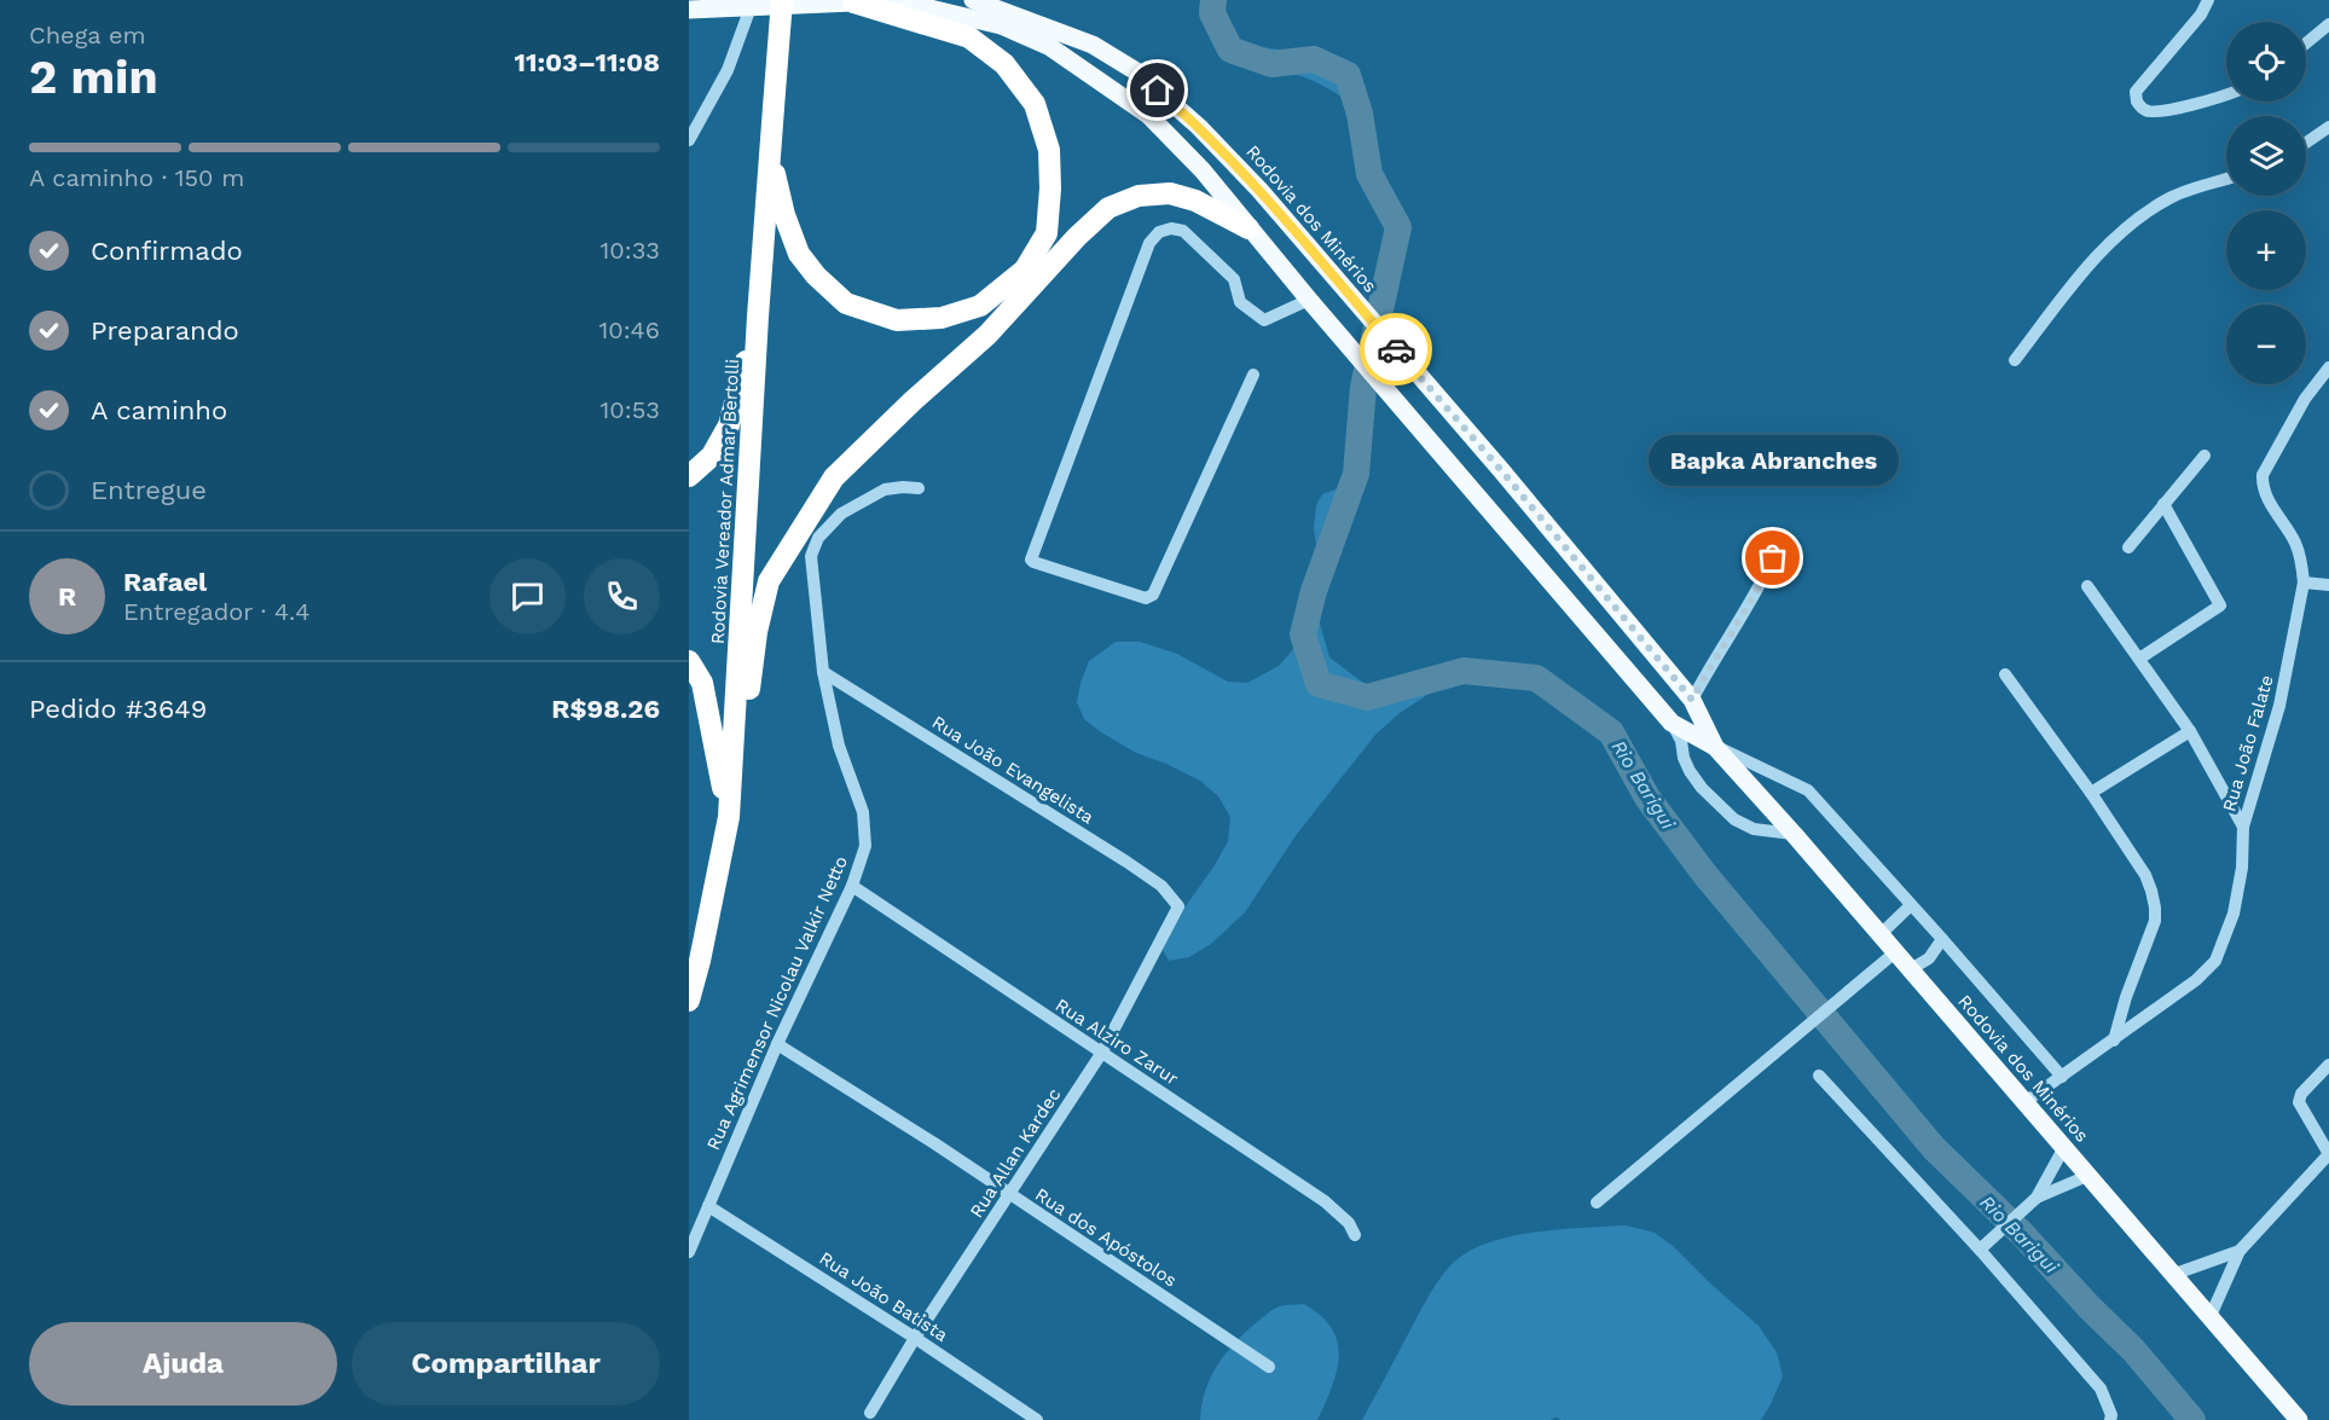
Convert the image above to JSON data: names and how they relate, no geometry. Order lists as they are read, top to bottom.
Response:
{
  "streets": {
    "highway": ["Rodovia Vereador Admar Bertolli"],
    "main road": ["Rodovia dos Minérios"],
    "street": [
      "Rua João Falate",
      "Rua João Evangelista",
      "Rua Agrimensor Nicolau Valkir Netto",
      "Rua Alziro Zarur",
      "Rua Allan Kardec",
      "Rua dos Apóstolos",
      "Rua João Batista"
    ]
  },
  "crossings": [
    ["Rodovia dos Minérios", "Rua João Falate"],
    ["Rua João Evangelista", "Rua Agrimensor Nicolau Valkir Netto"],
    ["Rua João Evangelista", "Rua Allan Kardec"],
    ["Rua Agrimensor Nicolau Valkir Netto", "Rua Alziro Zarur"],
    ["Rua Agrimensor Nicolau Valkir Netto", "Rua dos Apóstolos"],
    ["Rua Agrimensor Nicolau Valkir Netto", "Rua João Batista"],
    ["Rua Alziro Zarur", "Rua Allan Kardec"],
    ["Rua Allan Kardec", "Rua dos Apóstolos"],
    ["Rua Allan Kardec", "Rua João Batista"]
  ],
  "water": ["Rio Barigui"],
  "places": ["Bapka Abranches"],
  "page": {
    "heading": ["2 min", "Chega em", "11:03–11:08"],
    "panel": [
      "Rafael",
      "Entregador · 4.4",
      "Pedido #3649",
      "R$98.26"
    ],
    "map_buttons": ["+", "−"],
    "bar": "A caminho · 150 m",
    "list": [
      ["Confirmado", "10:33"],
      ["Preparando", "10:46"],
      ["A caminho", "10:53"],
      "Entregue"
    ],
    "bubble": "Bapka Abranches",
    "round": "R",
    "buttons": ["Ajuda", "Compartilhar"]
  }
}
